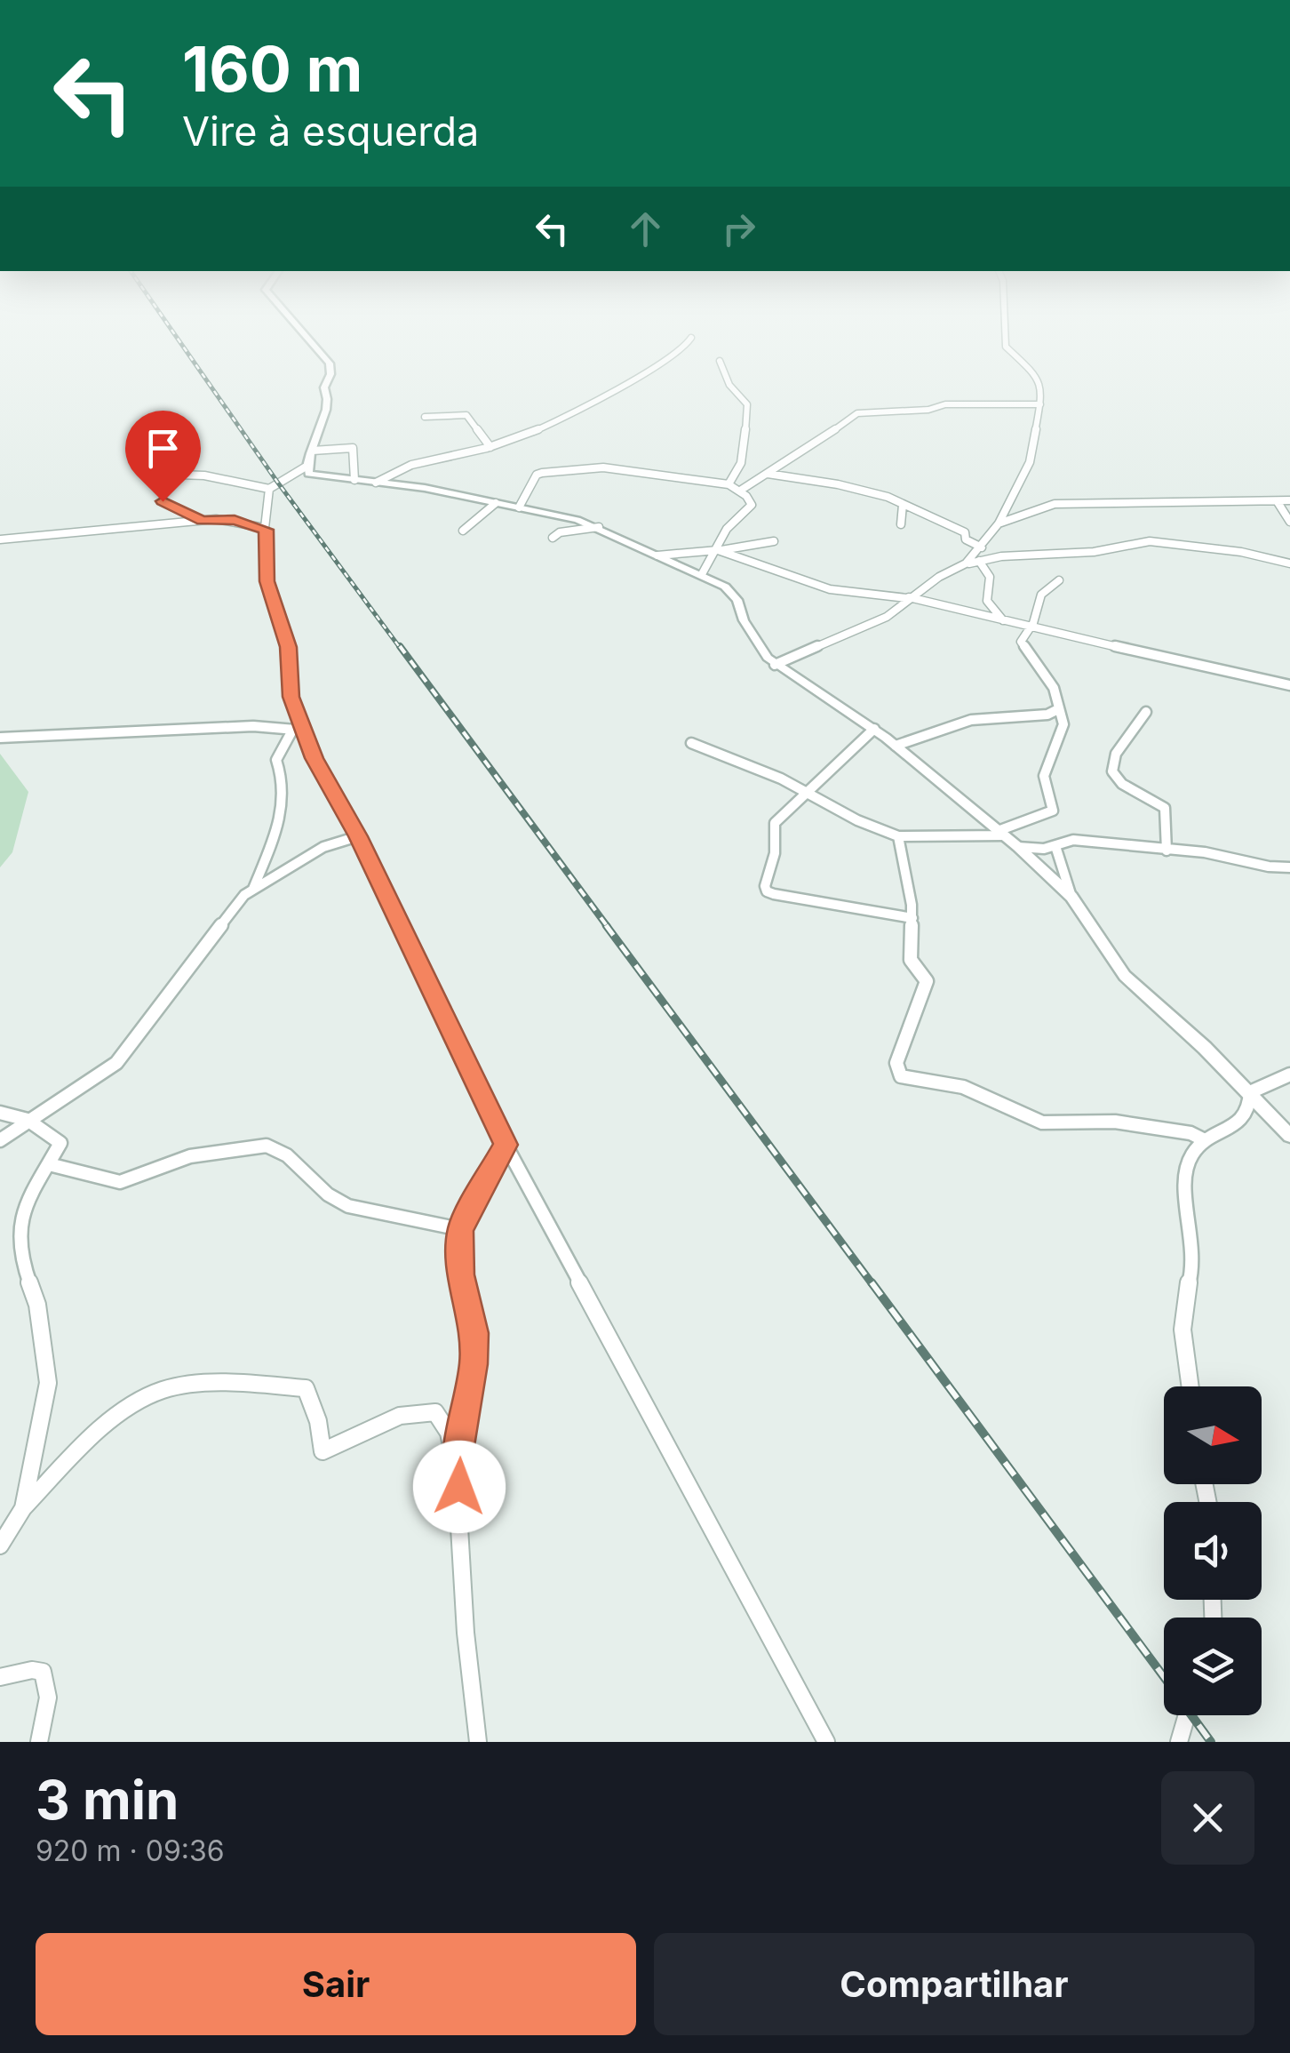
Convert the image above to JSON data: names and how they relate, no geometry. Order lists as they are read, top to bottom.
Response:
{
  "north": "right",
  "page": {
    "turn": ["160 m", "Vire à esquerda"],
    "heading": ["3 min", "920 m · 09:36"],
    "buttons": ["Sair", "Compartilhar"]
  }
}
